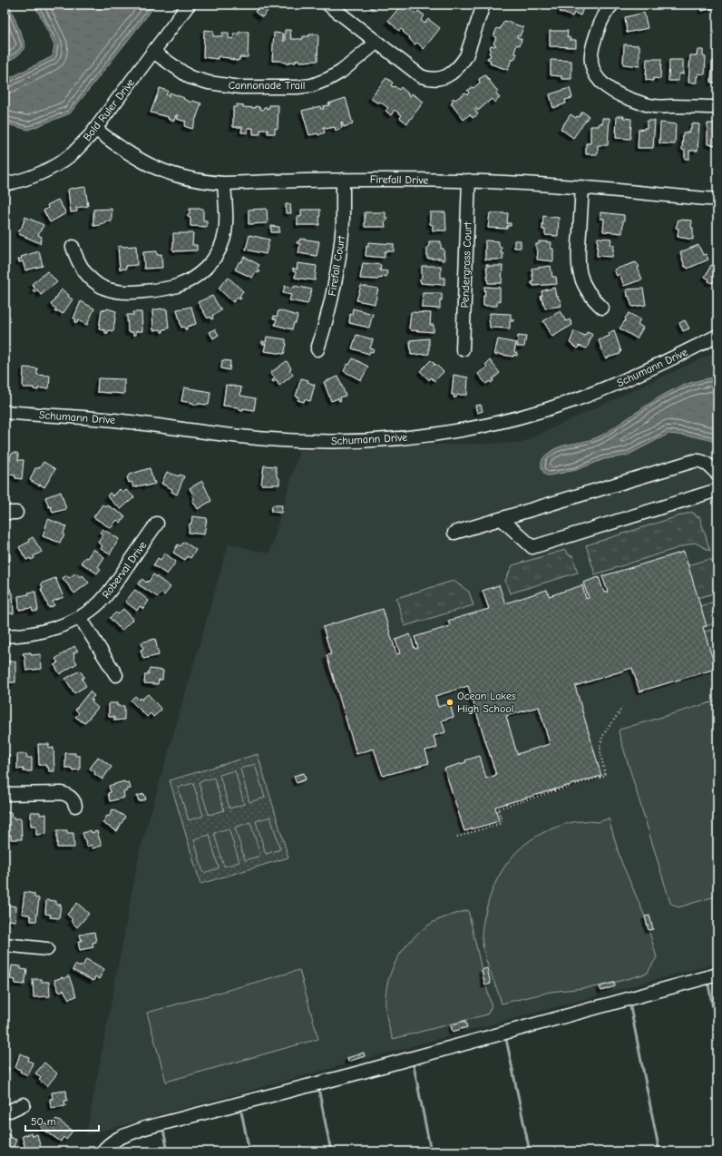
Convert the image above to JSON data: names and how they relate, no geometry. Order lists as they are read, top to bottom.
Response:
{
  "streets": {
    "street": [
      "Cannonade Trail",
      "Bold Ruler Drive",
      "Firefall Drive",
      "Pendergrass Court",
      "Firefall Court",
      "Schumann Drive",
      "Roberval Drive"
    ]
  },
  "crossings": [
    ["Cannonade Trail", "Bold Ruler Drive"],
    ["Bold Ruler Drive", "Firefall Drive"],
    ["Firefall Drive", "Pendergrass Court"],
    ["Firefall Drive", "Firefall Court"]
  ],
  "places": ["Ocean Lakes High School"],
  "scale_bar": "50 m"
}
